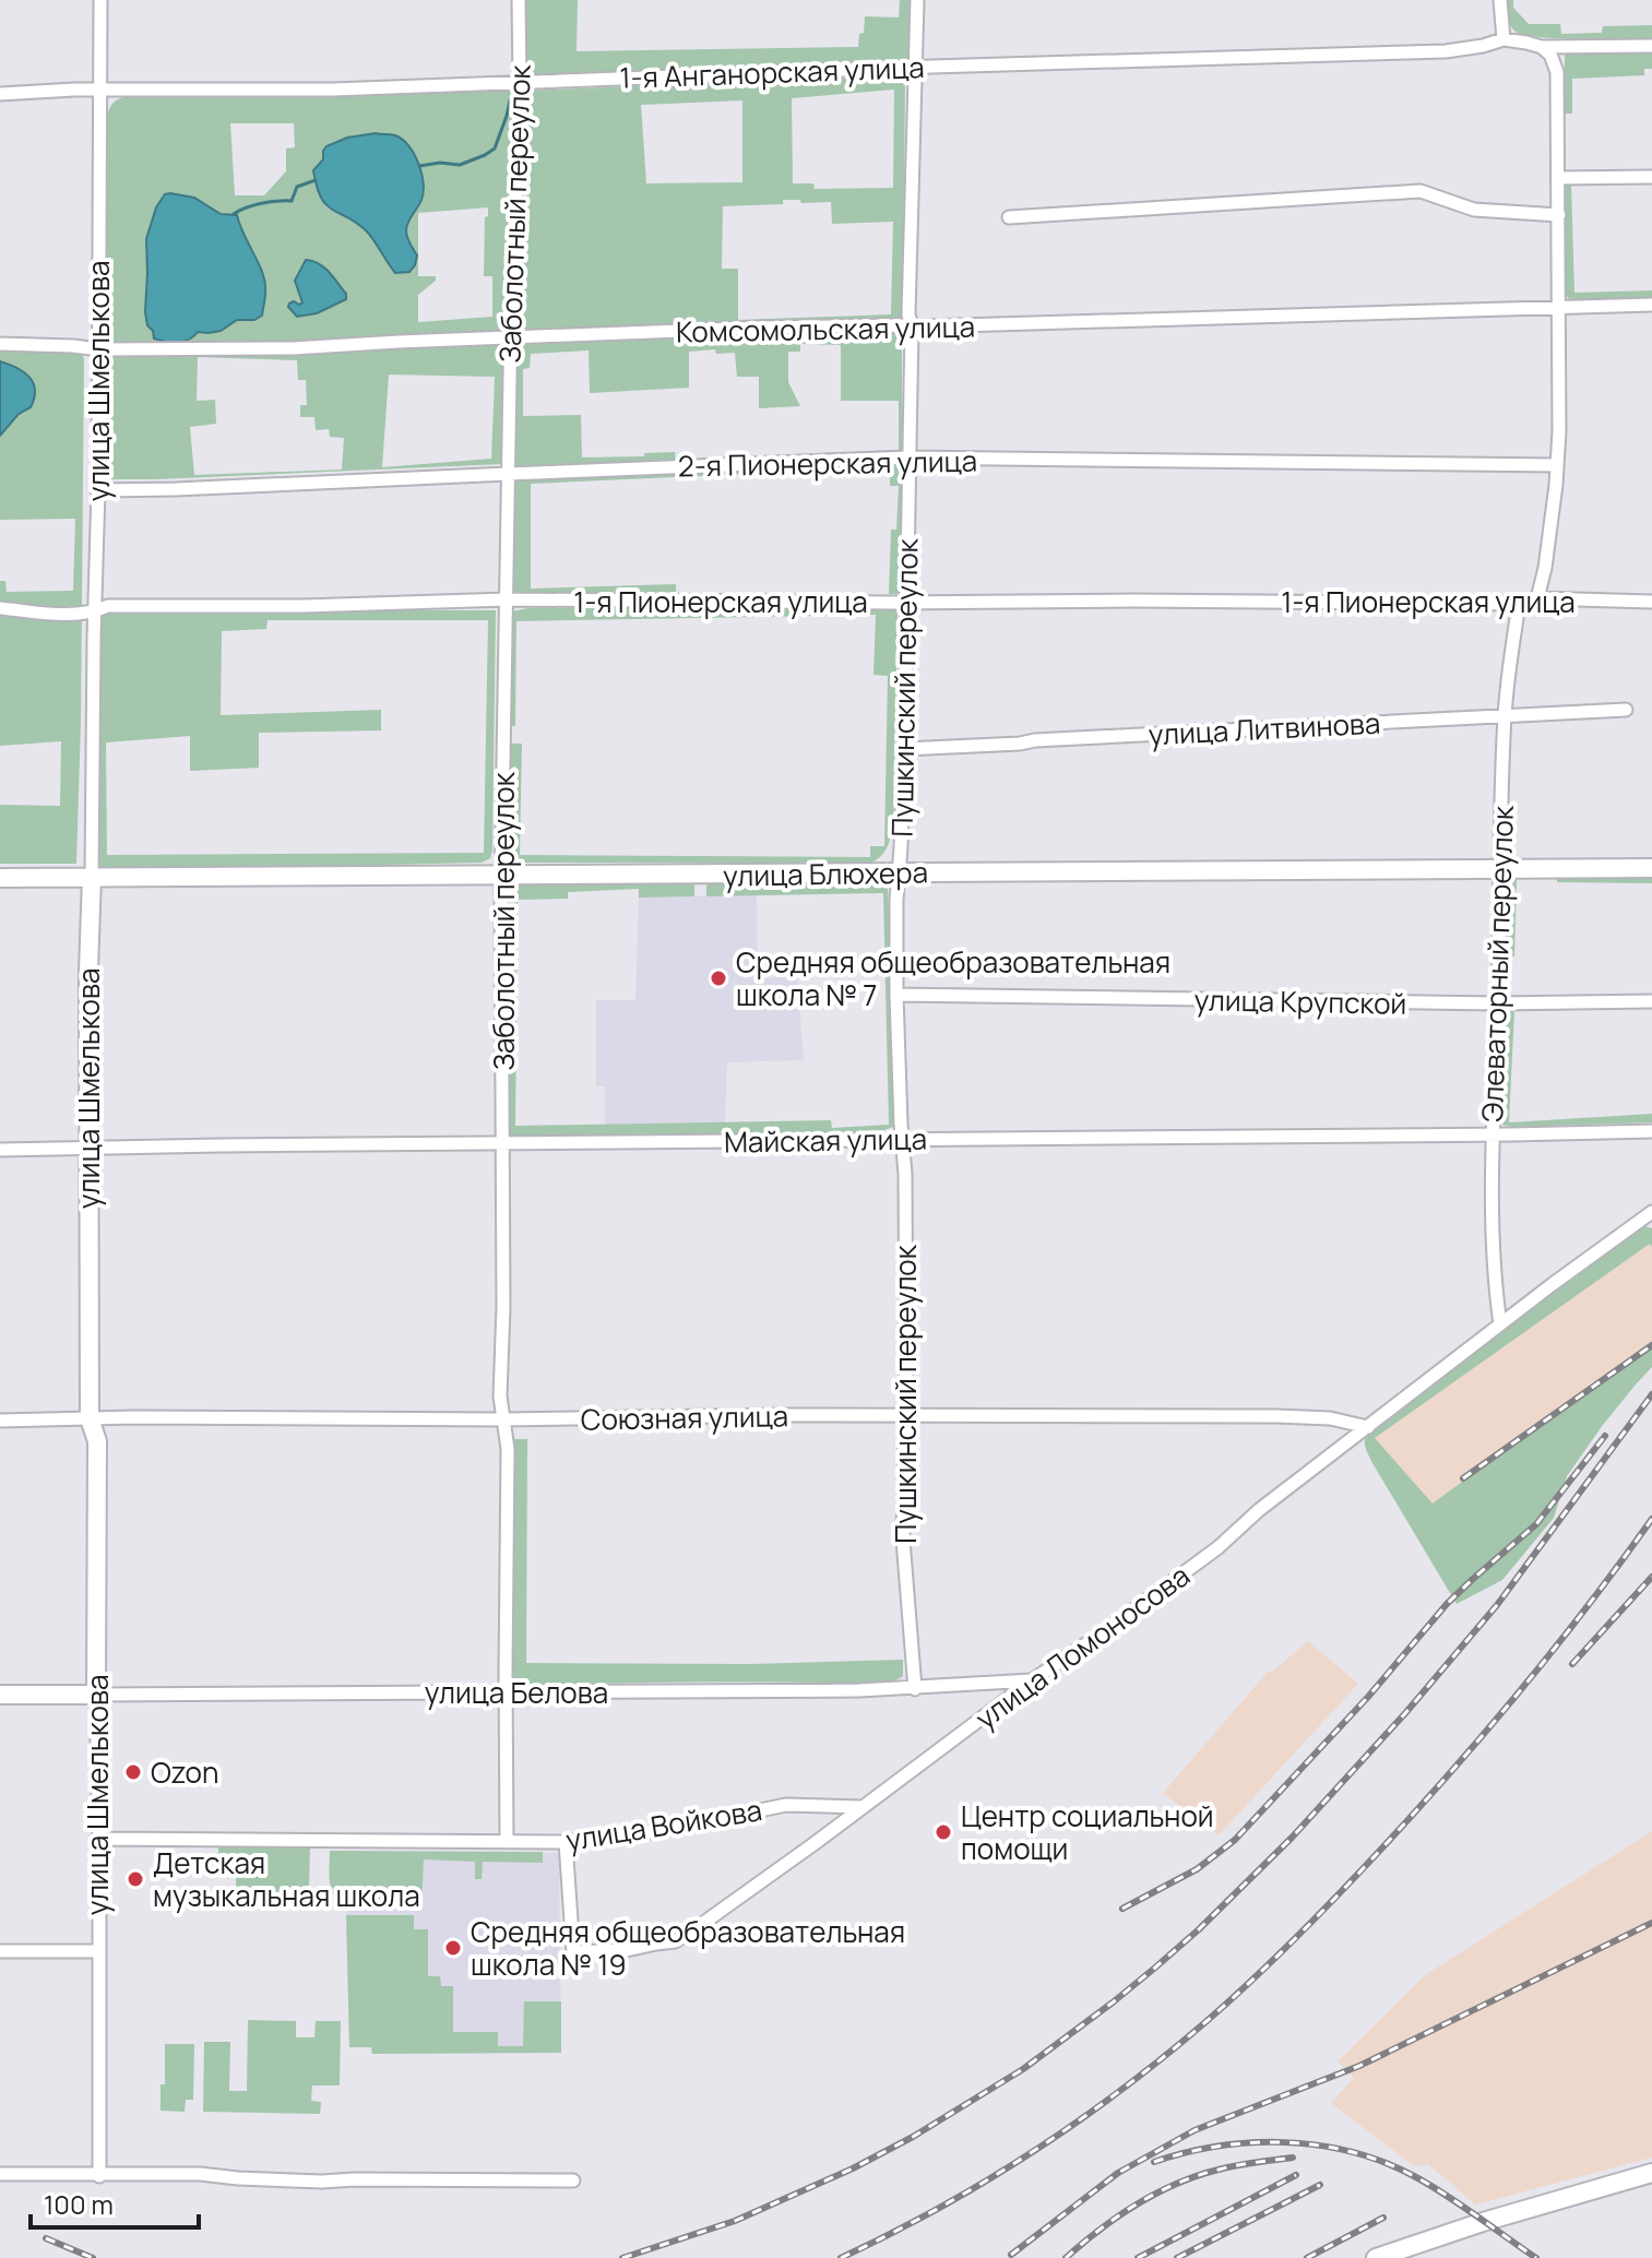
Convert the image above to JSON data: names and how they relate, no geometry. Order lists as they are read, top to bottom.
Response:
{
  "streets": {
    "street": [
      "1-я Анганорская улица",
      "Заболотный переулок",
      "Комсомольская улица",
      "улица Шмелькова",
      "2-я Пионерская улица",
      "1-я Пионерская улица",
      "Пушкинский переулок",
      "улица Литвинова",
      "улица Блюхера",
      "Элеваторный переулок",
      "улица Крупской",
      "Майская улица",
      "Союзная улица",
      "улица Ломоносова",
      "улица Белова",
      "улица Войкова"
    ]
  },
  "crossings": [
    ["1-я Анганорская улица", "Заболотный переулок"],
    ["1-я Анганорская улица", "улица Шмелькова"],
    ["1-я Анганорская улица", "Пушкинский переулок"],
    ["Заболотный переулок", "Комсомольская улица"],
    ["Заболотный переулок", "2-я Пионерская улица"],
    ["Заболотный переулок", "1-я Пионерская улица"],
    ["Заболотный переулок", "улица Блюхера"],
    ["Заболотный переулок", "Майская улица"],
    ["Заболотный переулок", "Союзная улица"],
    ["Заболотный переулок", "улица Белова"],
    ["Заболотный переулок", "улица Войкова"],
    ["Комсомольская улица", "улица Шмелькова"],
    ["Комсомольская улица", "Пушкинский переулок"],
    ["улица Шмелькова", "2-я Пионерская улица"],
    ["улица Шмелькова", "1-я Пионерская улица"],
    ["улица Шмелькова", "улица Блюхера"],
    ["улица Шмелькова", "Майская улица"],
    ["улица Шмелькова", "Союзная улица"],
    ["улица Шмелькова", "улица Белова"],
    ["улица Шмелькова", "улица Войкова"],
    ["2-я Пионерская улица", "Пушкинский переулок"],
    ["1-я Пионерская улица", "Пушкинский переулок"],
    ["1-я Пионерская улица", "Элеваторный переулок"],
    ["Пушкинский переулок", "улица Литвинова"],
    ["Пушкинский переулок", "улица Блюхера"],
    ["Пушкинский переулок", "улица Крупской"],
    ["Пушкинский переулок", "Майская улица"],
    ["Пушкинский переулок", "Союзная улица"],
    ["Пушкинский переулок", "улица Белова"],
    ["улица Литвинова", "Элеваторный переулок"],
    ["улица Блюхера", "Элеваторный переулок"],
    ["Элеваторный переулок", "улица Крупской"],
    ["Элеваторный переулок", "Майская улица"],
    ["Элеваторный переулок", "улица Ломоносова"],
    ["Союзная улица", "улица Ломоносова"],
    ["улица Ломоносова", "улица Белова"],
    ["улица Ломоносова", "улица Войкова"]
  ],
  "places": [
    "Средняя общеобразовательная школа № 7",
    "Ozon",
    "Центр социальной помощи",
    "Детская музыкальная школа",
    "Средняя общеобразовательная школа № 19"
  ],
  "scale_bar": "100 m"
}
